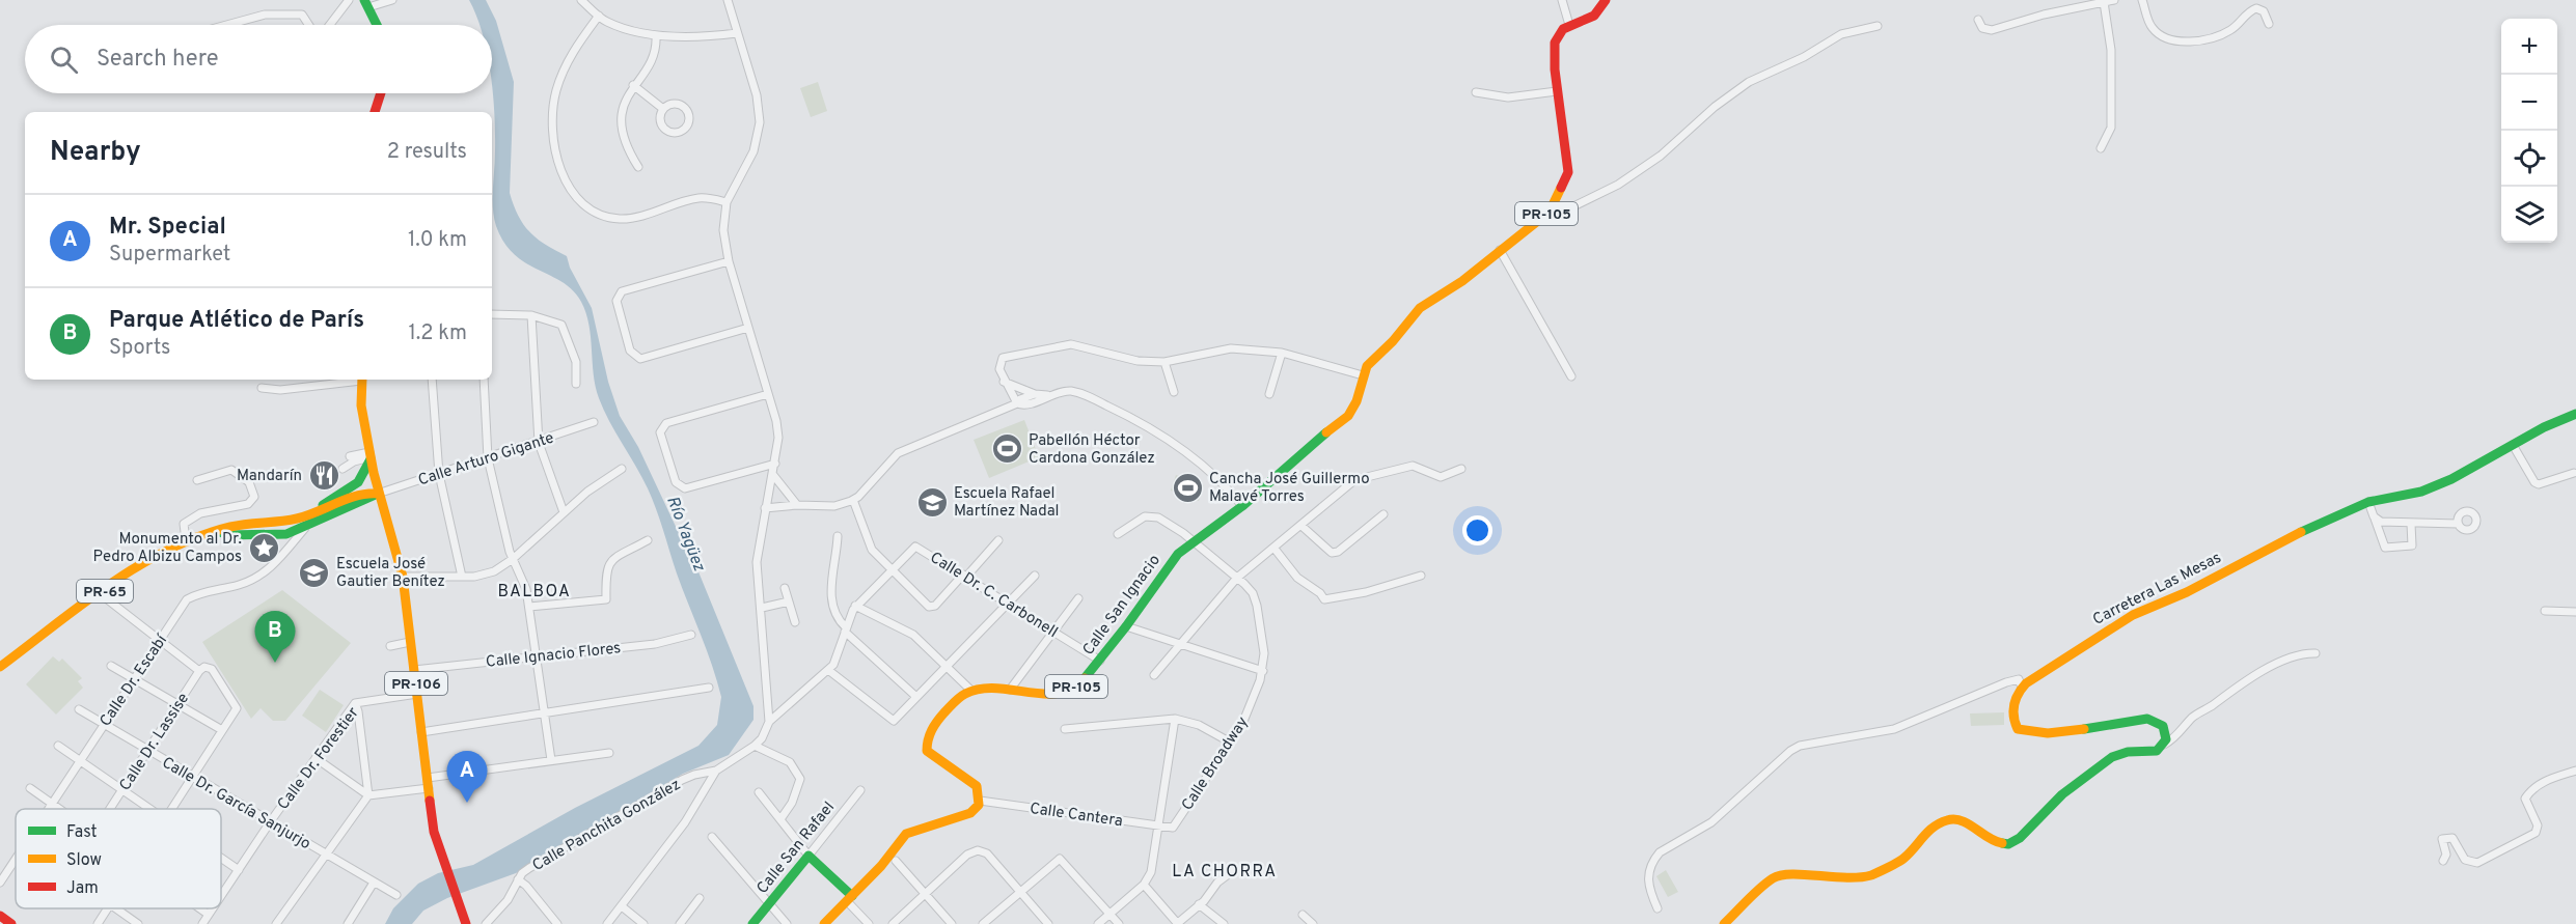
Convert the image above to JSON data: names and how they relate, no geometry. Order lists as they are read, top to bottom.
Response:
{
  "streets": {
    "main road": [
      "PR-105",
      "Carretera Las Mesas",
      "PR-65",
      "Calle San Ignacio",
      "PR-106",
      "Calle San Rafael"
    ],
    "street": [
      "Calle Arturo Gigante",
      "Calle Dr. C. Carbonell",
      "Calle Ignacio Flores",
      "Calle Dr. Escabí",
      "Calle Dr. Lassise",
      "Calle Dr. Forestier",
      "Calle Broadway",
      "Calle Dr. García Sanjurjo",
      "Calle Cantera",
      "Calle Panchita González"
    ]
  },
  "crossings": [
    ["PR-105", "Calle San Ignacio"],
    ["Calle Arturo Gigante", "PR-65"],
    ["Calle Arturo Gigante", "PR-106"],
    ["PR-65", "Calle Dr. Escabí"],
    ["PR-65", "PR-106"],
    ["Calle Dr. C. Carbonell", "Calle San Ignacio"],
    ["Calle San Ignacio", "Calle Broadway"],
    ["Calle Ignacio Flores", "PR-106"],
    ["Calle Dr. Escabí", "Calle Dr. García Sanjurjo"],
    ["PR-106", "Calle Dr. Forestier"],
    ["Calle Dr. Lassise", "Calle Dr. García Sanjurjo"],
    ["Calle Dr. Forestier", "Calle Dr. García Sanjurjo"],
    ["Calle Broadway", "Calle Cantera"]
  ],
  "districts": ["BALBOA", "LA CHORRA"],
  "water": ["Río Yagüez"],
  "places": {
    "sports": ["Pabellón Héctor Cardona González", "Cancha José Guillermo Malavé Torres"],
    "restaurant": ["Mandarín"],
    "school or university": ["Escuela Rafael Martínez Nadal", "Escuela José Gautier Benítez"],
    "place": ["Monumento al Dr. Pedro Albizu Campos"]
  },
  "legend": ["Fast", "Slow", "Jam"],
  "page": {
    "map_buttons": ["+", "−"],
    "search": "Search here",
    "heading": ["Nearby", "2 results"],
    "list": [
      {
        "mark": "A",
        "name": "Mr. Special",
        "note": "Supermarket",
        "value": "1.0 km"
      },
      {
        "mark": "B",
        "name": "Parque Atlético de París",
        "note": "Sports",
        "value": "1.2 km"
      }
    ],
    "pins": ["B", "A"]
  }
}
